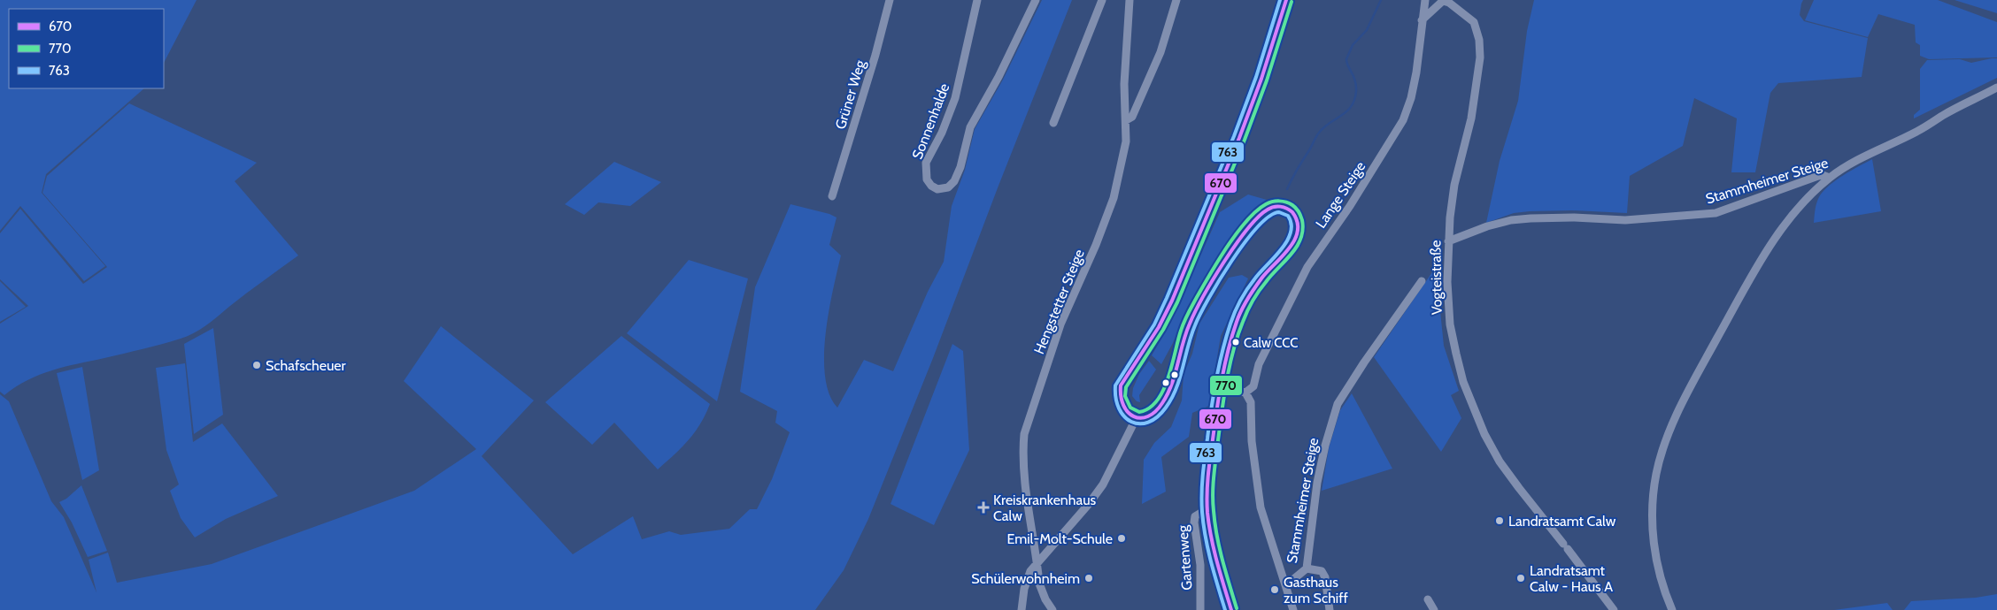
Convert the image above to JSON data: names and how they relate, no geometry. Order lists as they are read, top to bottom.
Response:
{
  "streets": {
    "street": [
      "Grüner Weg",
      "Sonnenhalde",
      "Stammheimer Steige",
      "Lange Steige",
      "Vogteistraße",
      "Hengstetter Steige",
      "Gartenweg"
    ]
  },
  "crossings": [
    ["Stammheimer Steige", "Vogteistraße"]
  ],
  "places": {
    "other": [
      "Calw CCC",
      "Schafscheuer",
      "Landratsamt Calw",
      "Emil-Molt-Schule",
      "Schülerwohnheim",
      "Landratsamt Calw - Haus A",
      "Gasthaus zum Schiff"
    ],
    "health": ["Kreiskrankenhaus Calw"]
  },
  "lines": ["transit line 670", "transit line 763", "transit line 770"],
  "legend": ["670", "770", "763"]
}
